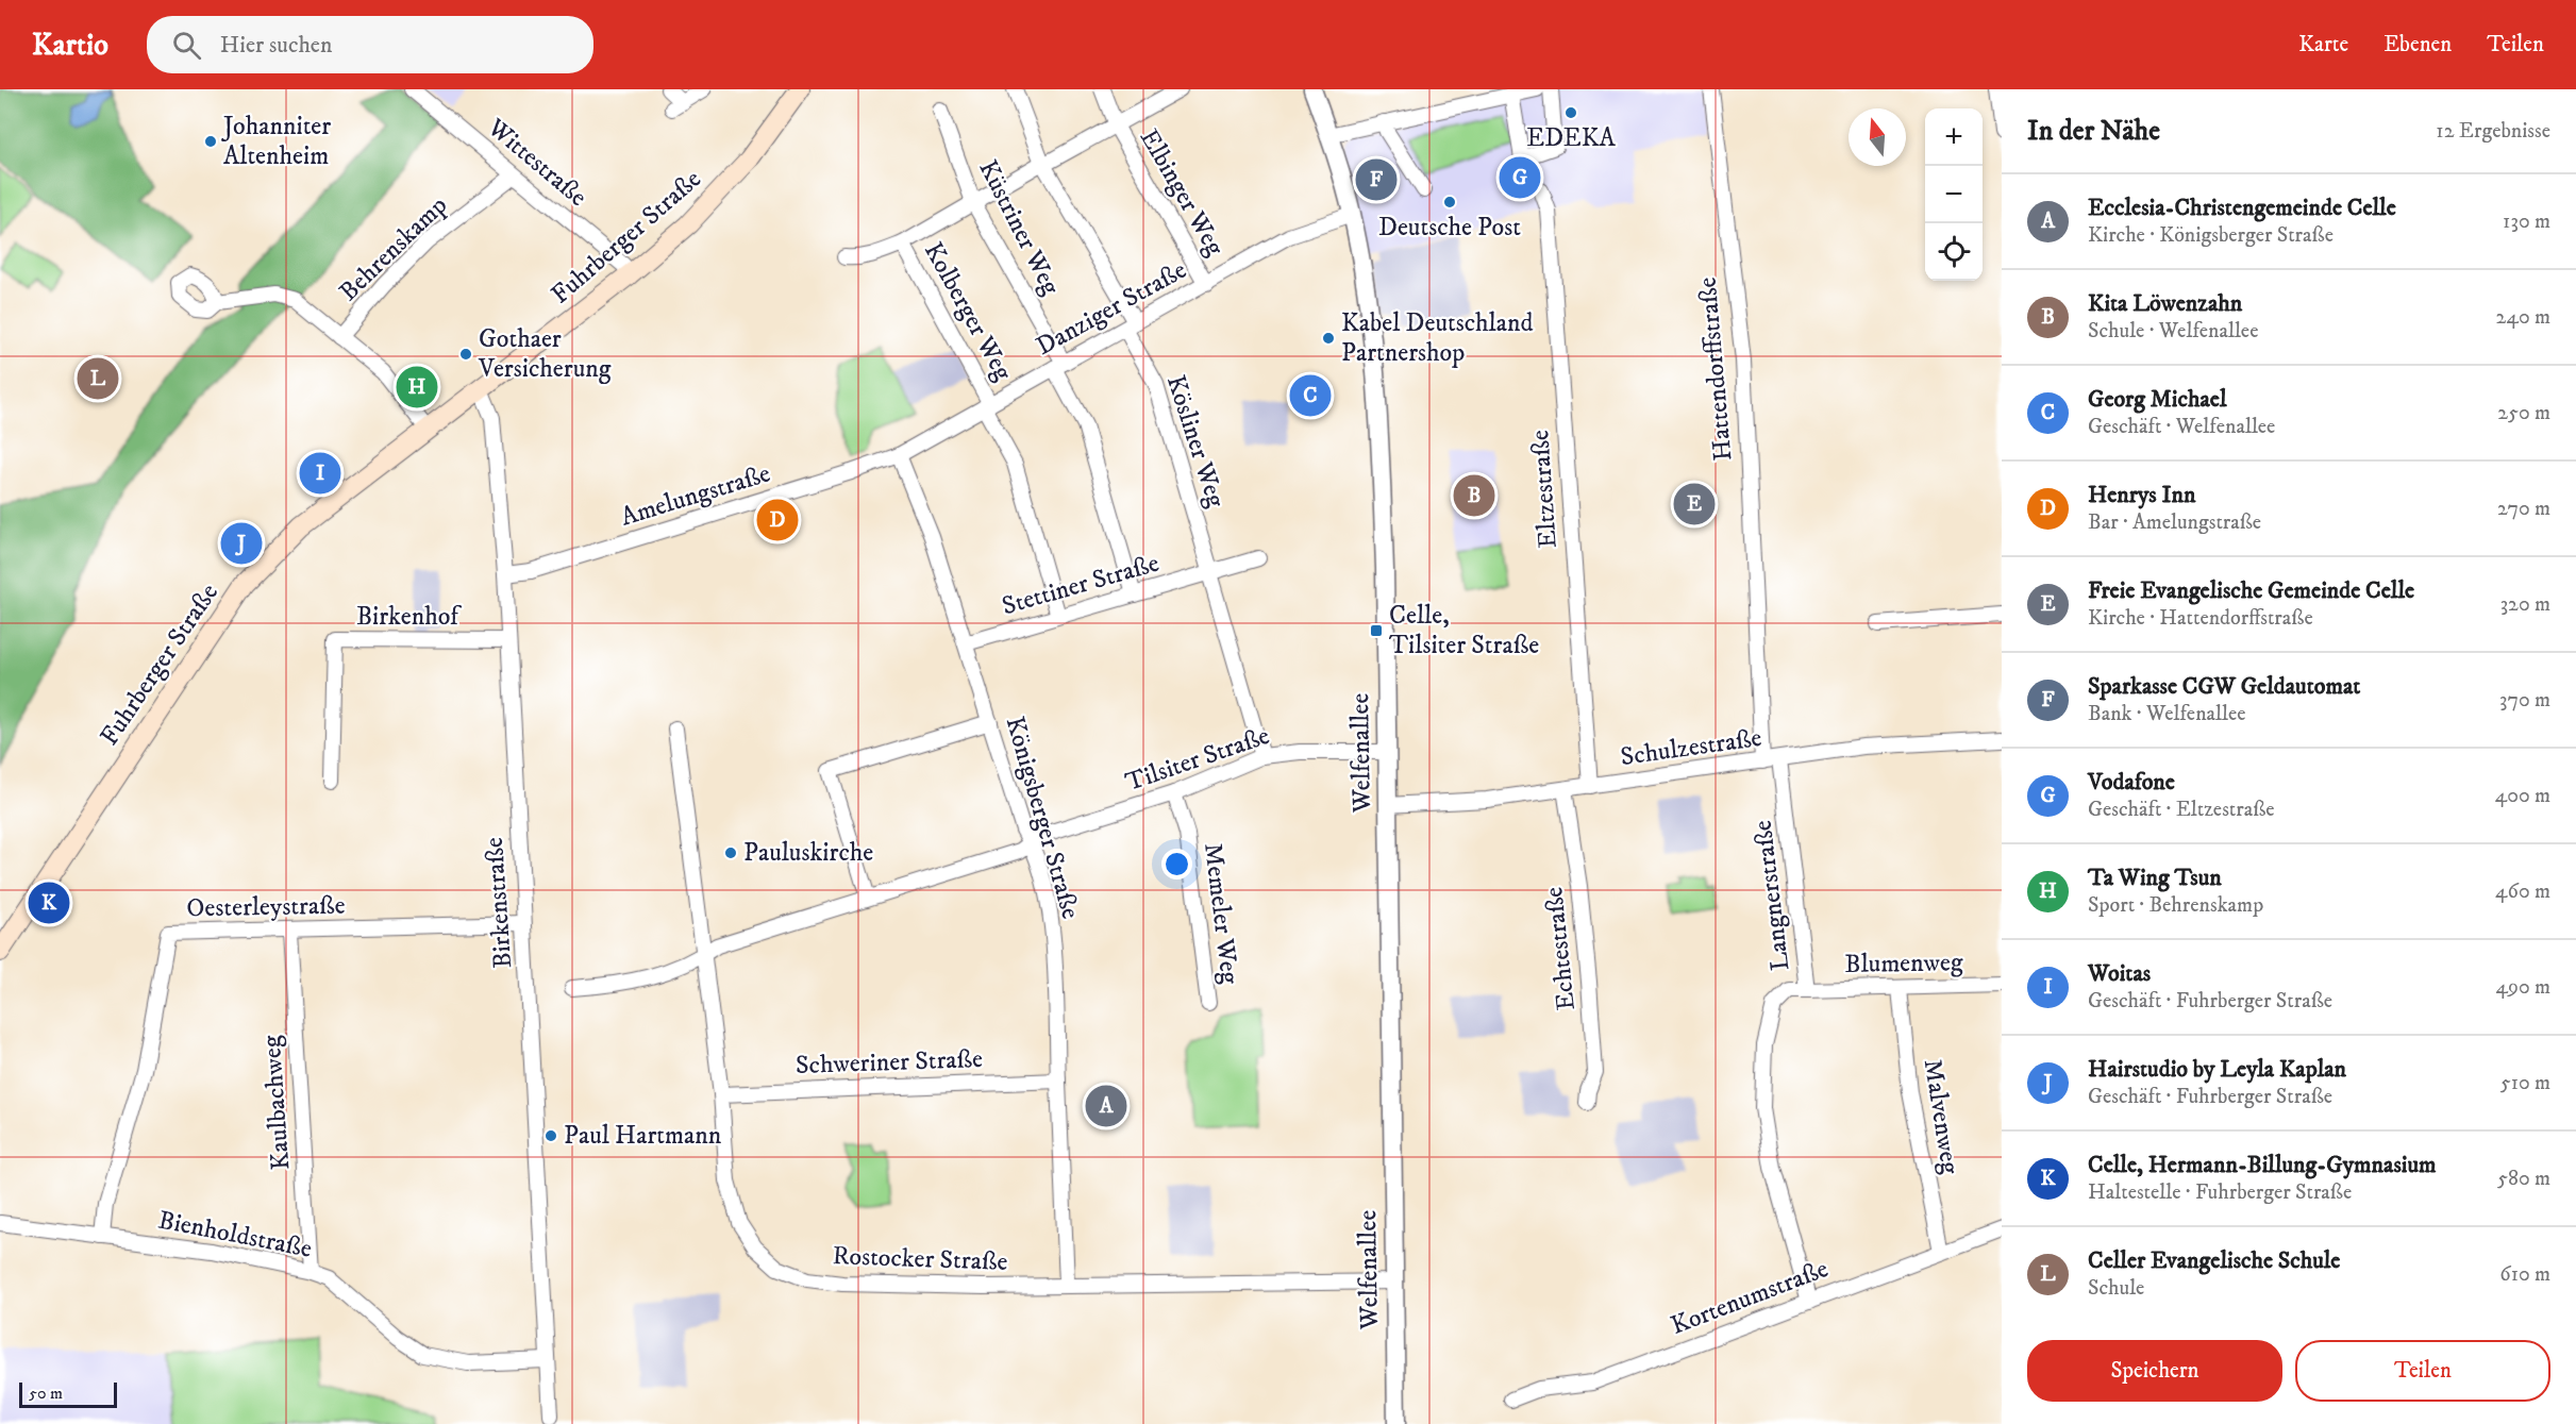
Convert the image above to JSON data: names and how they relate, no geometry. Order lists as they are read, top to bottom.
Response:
{
  "streets": {
    "main road": ["Fuhrberger Straße"],
    "street": [
      "Wittestraße",
      "Elbinger Weg",
      "Küstriner Weg",
      "Behrenskamp",
      "Danziger Straße",
      "Kolberger Weg",
      "Hattendorffstraße",
      "Kösliner Weg",
      "Eltzestraße",
      "Amelungstraße",
      "Stettiner Straße",
      "Birkenhof",
      "Schulzestraße",
      "Welfenallee",
      "Tilsiter Straße",
      "Königsberger Straße",
      "Langnerstraße",
      "Birkenstraße",
      "Oesterleystraße",
      "Memeler Weg",
      "Echtestraße",
      "Blumenweg",
      "Schweriner Straße",
      "Kaulbachweg",
      "Malvenweg",
      "Bienholdstraße",
      "Rostocker Straße",
      "Kortenumstraße"
    ]
  },
  "crossings": [
    ["Wittestraße", "Fuhrberger Straße"],
    ["Wittestraße", "Behrenskamp"],
    ["Elbinger Weg", "Danziger Straße"],
    ["Küstriner Weg", "Danziger Straße"],
    ["Küstriner Weg", "Stettiner Straße"],
    ["Fuhrberger Straße", "Behrenskamp"],
    ["Fuhrberger Straße", "Birkenstraße"],
    ["Danziger Straße", "Kolberger Weg"],
    ["Danziger Straße", "Kösliner Weg"],
    ["Danziger Straße", "Amelungstraße"],
    ["Danziger Straße", "Welfenallee"],
    ["Danziger Straße", "Königsberger Straße"],
    ["Kolberger Weg", "Stettiner Straße"],
    ["Hattendorffstraße", "Schulzestraße"],
    ["Kösliner Weg", "Stettiner Straße"],
    ["Eltzestraße", "Schulzestraße"],
    ["Amelungstraße", "Königsberger Straße"],
    ["Amelungstraße", "Birkenstraße"],
    ["Stettiner Straße", "Königsberger Straße"],
    ["Birkenhof", "Birkenstraße"],
    ["Schulzestraße", "Welfenallee"],
    ["Schulzestraße", "Langnerstraße"],
    ["Schulzestraße", "Echtestraße"],
    ["Welfenallee", "Tilsiter Straße"],
    ["Welfenallee", "Rostocker Straße"],
    ["Tilsiter Straße", "Königsberger Straße"],
    ["Tilsiter Straße", "Memeler Weg"],
    ["Tilsiter Straße", "Rostocker Straße"],
    ["Königsberger Straße", "Schweriner Straße"],
    ["Königsberger Straße", "Rostocker Straße"],
    ["Langnerstraße", "Blumenweg"],
    ["Langnerstraße", "Kortenumstraße"],
    ["Birkenstraße", "Oesterleystraße"],
    ["Birkenstraße", "Bienholdstraße"],
    ["Oesterleystraße", "Kaulbachweg"],
    ["Oesterleystraße", "Bienholdstraße"],
    ["Blumenweg", "Malvenweg"],
    ["Schweriner Straße", "Rostocker Straße"],
    ["Kaulbachweg", "Bienholdstraße"],
    ["Malvenweg", "Kortenumstraße"]
  ],
  "places": {
    "other": [
      "EDEKA",
      "Johanniter Altenheim",
      "Deutsche Post",
      "Kabel Deutschland Partnershop",
      "Gothaer Versicherung",
      "Pauluskirche",
      "Paul Hartmann"
    ],
    "transit": ["Celle, Tilsiter Straße"]
  },
  "scale_bar": "50 m",
  "north": "top",
  "page": {
    "header": "Kartio",
    "search": "Hier suchen",
    "nav": ["Karte", "Ebenen", "Teilen"],
    "heading": ["In der Nähe", "12 Ergebnisse"],
    "map_buttons": ["+", "−"],
    "pins": [
      "G",
      "F",
      "L",
      "H",
      "C",
      "I",
      "B",
      "E",
      "D",
      "J",
      "K",
      "A"
    ],
    "list": [
      {
        "mark": "A",
        "name": "Ecclesia-Christengemeinde Celle",
        "note": "Kirche · Königsberger Straße",
        "value": "130 m"
      },
      {
        "mark": "B",
        "name": "Kita Löwenzahn",
        "note": "Schule · Welfenallee",
        "value": "240 m"
      },
      {
        "mark": "C",
        "name": "Georg Michael",
        "note": "Geschäft · Welfenallee",
        "value": "250 m"
      },
      {
        "mark": "D",
        "name": "Henrys Inn",
        "note": "Bar · Amelungstraße",
        "value": "270 m"
      },
      {
        "mark": "E",
        "name": "Freie Evangelische Gemeinde Celle",
        "note": "Kirche · Hattendorffstraße",
        "value": "320 m"
      },
      {
        "mark": "F",
        "name": "Sparkasse CGW Geldautomat",
        "note": "Bank · Welfenallee",
        "value": "370 m"
      },
      {
        "mark": "G",
        "name": "Vodafone",
        "note": "Geschäft · Eltzestraße",
        "value": "400 m"
      },
      {
        "mark": "H",
        "name": "Ta Wing Tsun",
        "note": "Sport · Behrenskamp",
        "value": "460 m"
      },
      {
        "mark": "I",
        "name": "Woitas",
        "note": "Geschäft · Fuhrberger Straße",
        "value": "490 m"
      },
      {
        "mark": "J",
        "name": "Hairstudio by Leyla Kaplan",
        "note": "Geschäft · Fuhrberger Straße",
        "value": "510 m"
      },
      {
        "mark": "K",
        "name": "Celle, Hermann-Billung-Gymnasium",
        "note": "Haltestelle · Fuhrberger Straße",
        "value": "580 m"
      },
      {
        "mark": "L",
        "name": "Celler Evangelische Schule",
        "note": "Schule",
        "value": "610 m"
      }
    ],
    "buttons": ["Speichern", "Teilen"],
    "scale": "50 m"
  }
}
